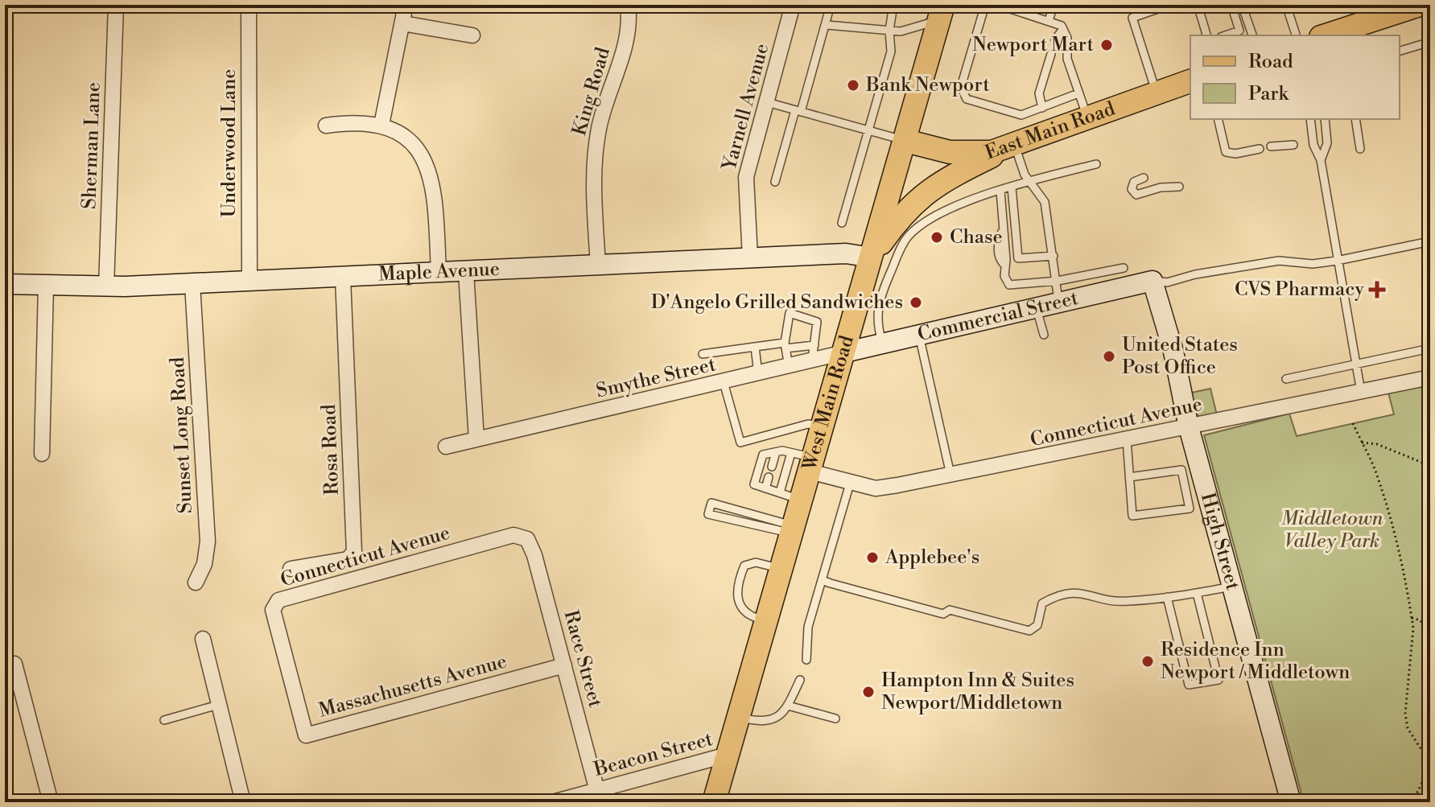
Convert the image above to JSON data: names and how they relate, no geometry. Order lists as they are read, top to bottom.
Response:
{
  "streets": {
    "main road": ["East Main Road", "West Main Road"],
    "street": [
      "King Road",
      "Yarnell Avenue",
      "Underwood Lane",
      "Sherman Lane",
      "Maple Avenue",
      "Commercial Street",
      "Smythe Street",
      "Connecticut Avenue",
      "Sunset Long Road",
      "Rosa Road",
      "High Street",
      "Race Street",
      "Massachusetts Avenue",
      "Beacon Street"
    ]
  },
  "crossings": [
    ["King Road", "Maple Avenue"],
    ["Yarnell Avenue", "Maple Avenue"],
    ["East Main Road", "West Main Road"],
    ["Underwood Lane", "Maple Avenue"],
    ["Sherman Lane", "Maple Avenue"],
    ["Maple Avenue", "West Main Road"],
    ["Maple Avenue", "Sunset Long Road"],
    ["Maple Avenue", "Rosa Road"],
    ["Commercial Street", "Smythe Street"],
    ["Commercial Street", "West Main Road"],
    ["Commercial Street", "High Street"],
    ["Smythe Street", "West Main Road"],
    ["West Main Road", "Connecticut Avenue"],
    ["West Main Road", "Beacon Street"],
    ["Connecticut Avenue", "High Street"],
    ["Connecticut Avenue", "Race Street"],
    ["Connecticut Avenue", "Massachusetts Avenue"],
    ["Race Street", "Massachusetts Avenue"],
    ["Race Street", "Beacon Street"]
  ],
  "parks": ["Middletown Valley Park"],
  "places": {
    "other": [
      "Newport Mart",
      "Bank Newport",
      "Chase",
      "D'Angelo Grilled Sandwiches",
      "United States Post Office",
      "Applebee's",
      "Residence Inn Newport / Middletown",
      "Hampton Inn & Suites Newport/Middletown"
    ],
    "health": ["CVS Pharmacy"]
  },
  "legend": ["Road", "Park"]
}
